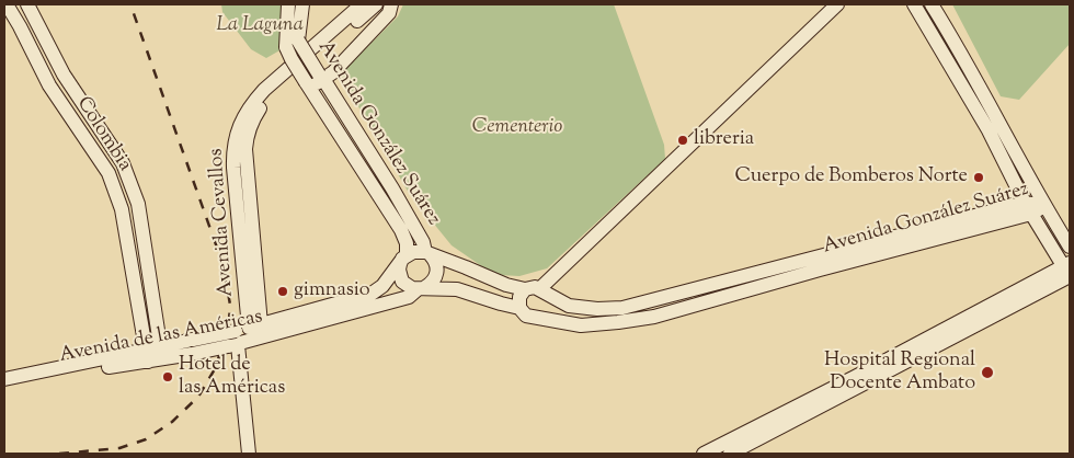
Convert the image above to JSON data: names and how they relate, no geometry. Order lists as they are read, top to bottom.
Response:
{
  "streets": {
    "main road": [
      "Avenida González Suárez",
      "Colombia",
      "Avenida Cevallos",
      "Avenida de las Américas"
    ]
  },
  "crossings": [
    ["Avenida González Suárez", "Avenida de las Américas"],
    ["Colombia", "Avenida de las Américas"],
    ["Avenida Cevallos", "Avenida de las Américas"]
  ],
  "parks": ["La Laguna", "Cementerio"],
  "places": [
    "libreria",
    "Cuerpo de Bomberos Norte",
    "gimnasio",
    "Hospital Regional Docente Ambato",
    "Hotel de las Américas"
  ]
}
